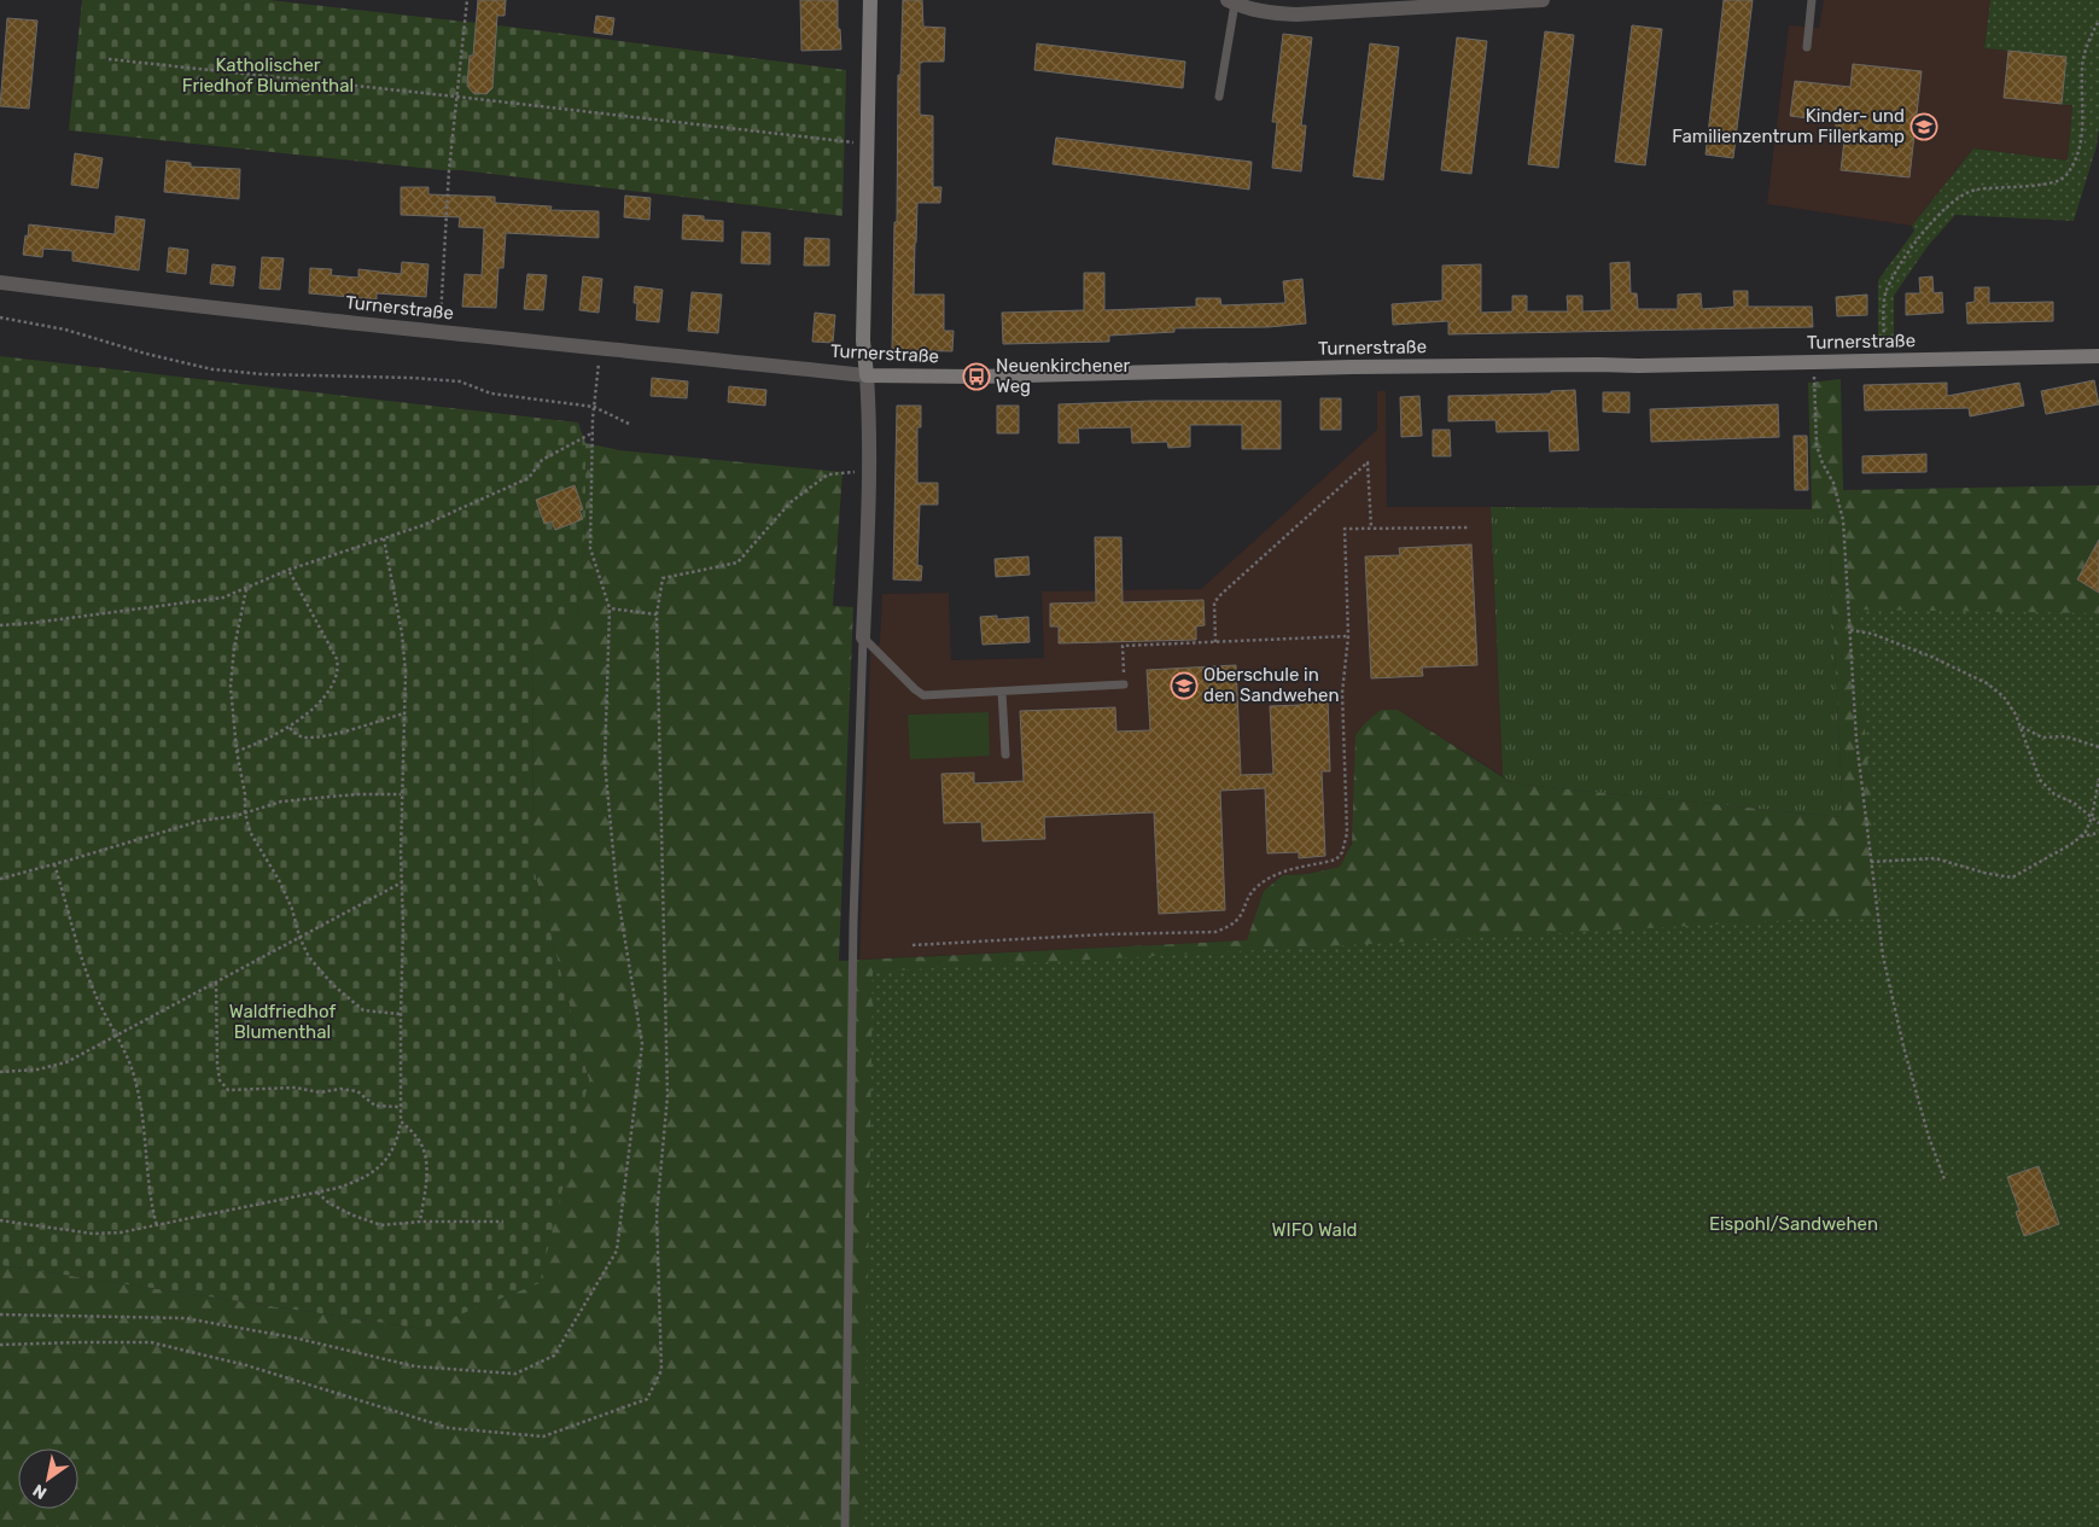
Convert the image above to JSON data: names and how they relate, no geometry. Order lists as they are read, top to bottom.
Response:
{
  "streets": {
    "street": ["Turnerstraße"]
  },
  "parks": [
    "Katholischer Friedhof Blumenthal",
    "Waldfriedhof Blumenthal",
    "Eispohl/Sandwehen",
    "WIFO Wald"
  ],
  "places": {
    "school or university": ["Kinder- und Familienzentrum Fillerkamp", "Oberschule in den Sandwehen"],
    "bus stop": ["Neuenkirchener Weg"]
  },
  "north": "bottom left"
}
